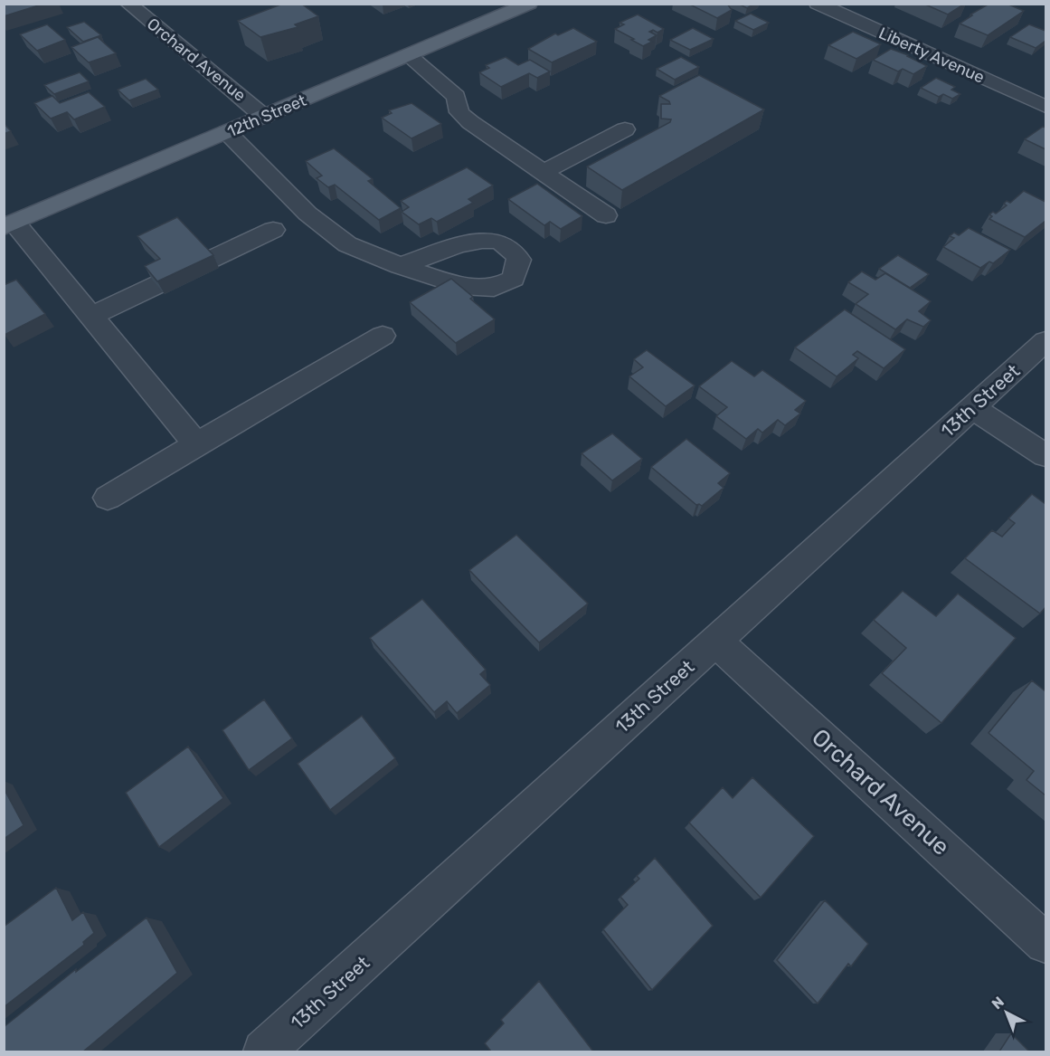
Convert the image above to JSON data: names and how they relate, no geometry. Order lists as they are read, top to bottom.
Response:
{
  "streets": {
    "main road": ["12th Street"],
    "street": ["Liberty Avenue", "Orchard Avenue", "13th Street"]
  },
  "crossings": [
    ["Orchard Avenue", "12th Street"],
    ["Orchard Avenue", "13th Street"]
  ],
  "north": "top left"
}
